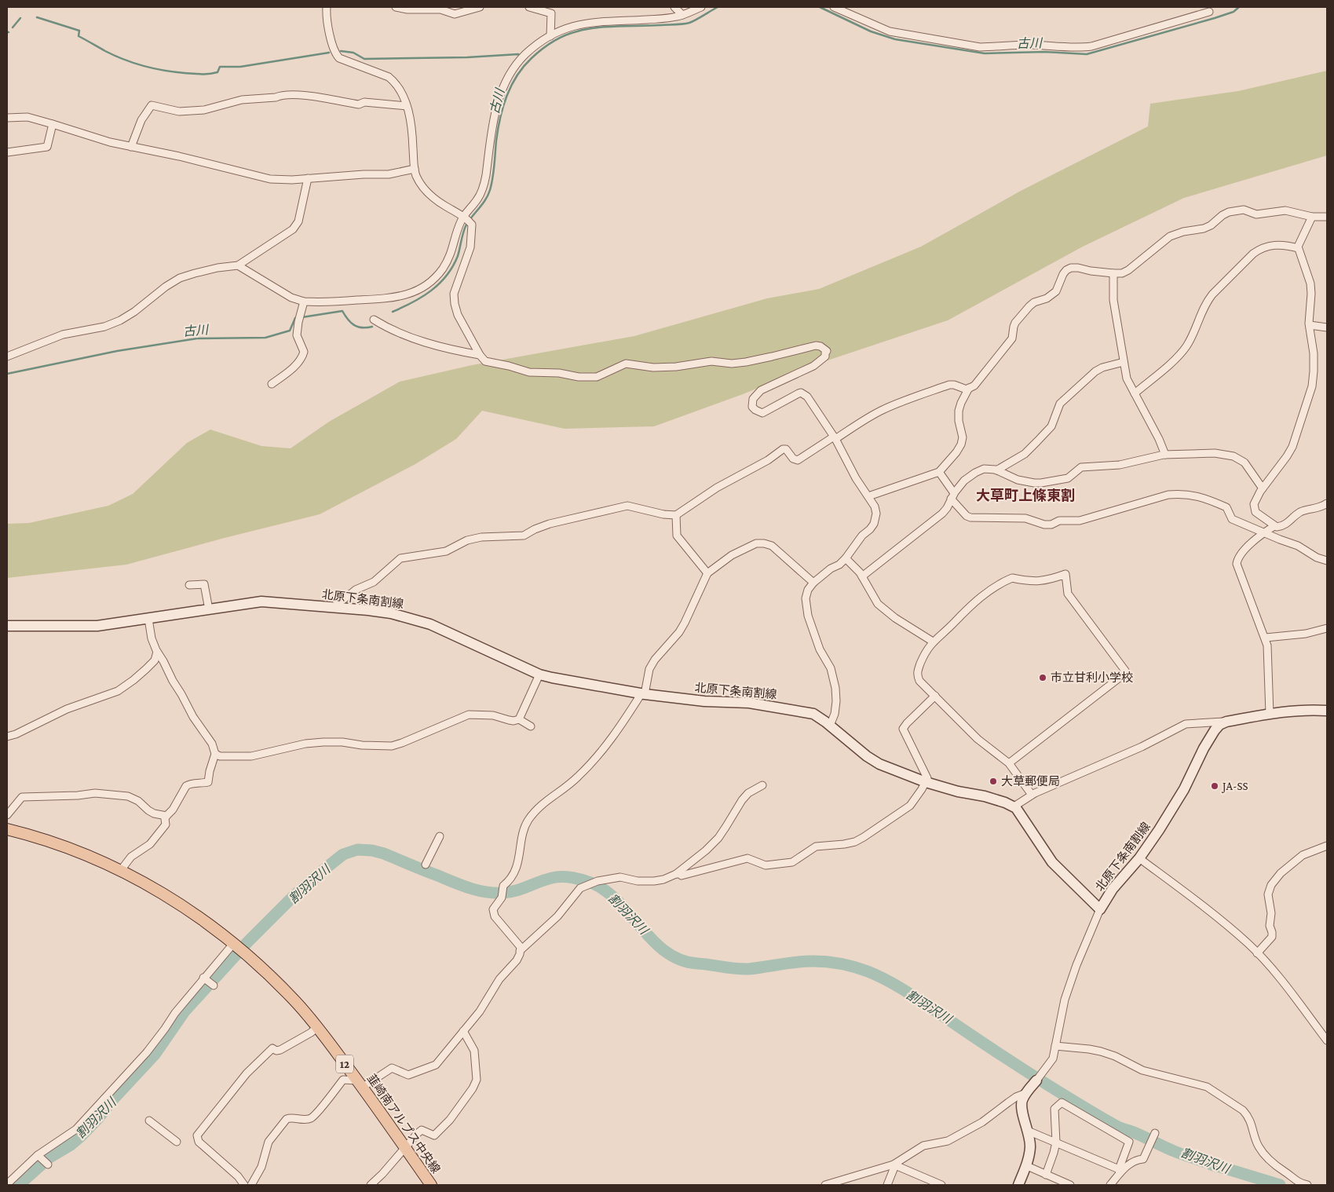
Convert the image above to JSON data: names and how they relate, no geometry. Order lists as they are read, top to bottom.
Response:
{
  "streets": {
    "main road": ["北原下条南割線", "12", "韮崎南アルプス中央線"]
  },
  "districts": ["大草町上條東割"],
  "water": ["古川", "割羽沢川"],
  "places": ["市立甘利小学校", "大草郵便局", "JA-SS"]
}
